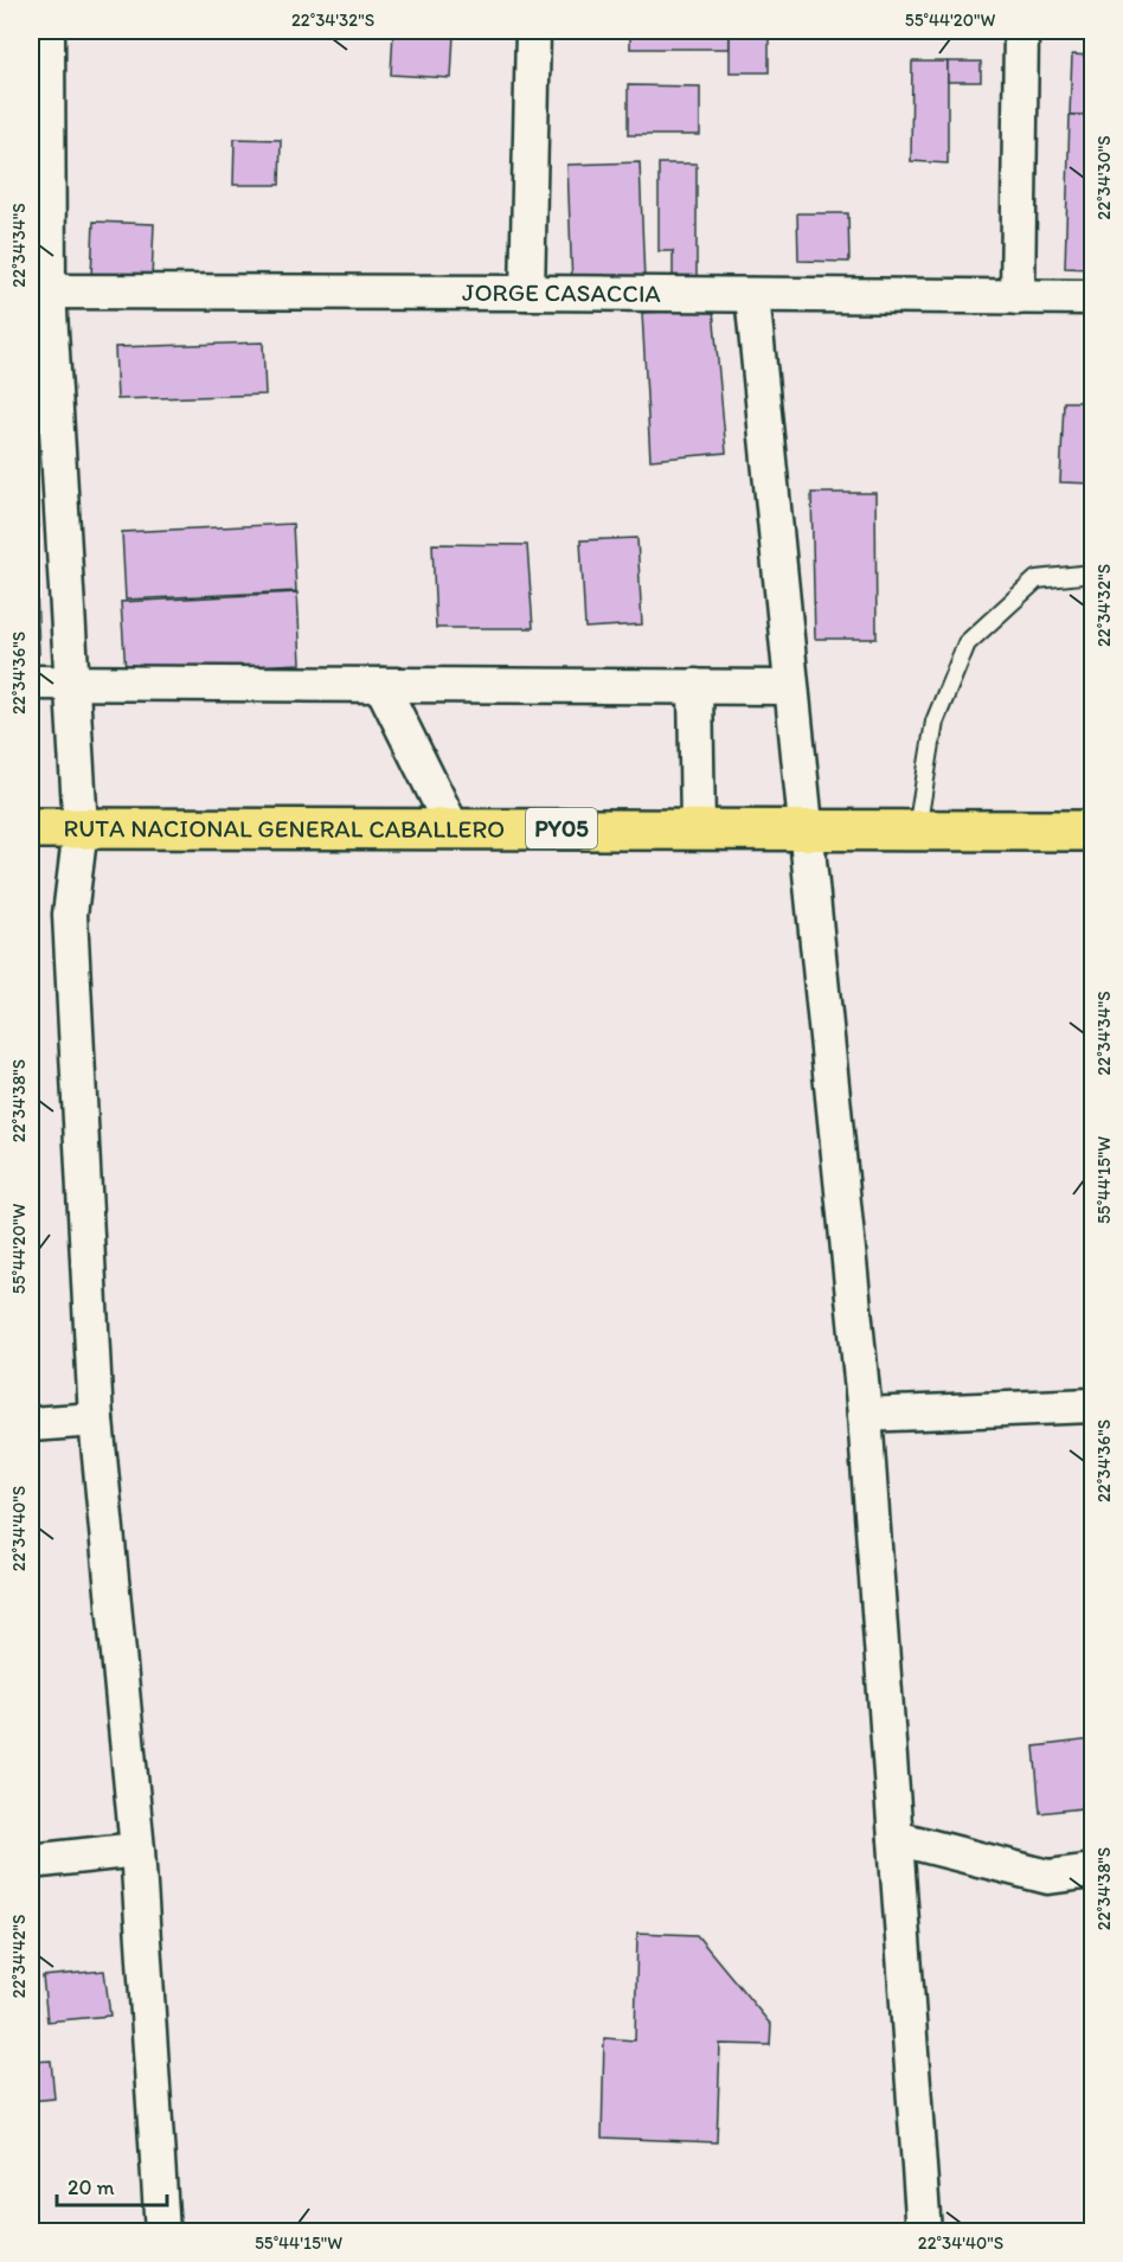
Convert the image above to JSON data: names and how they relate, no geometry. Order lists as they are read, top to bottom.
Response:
{
  "streets": {
    "highway": ["RUTA NACIONAL GENERAL CABALLERO", "PY05"],
    "street": ["JORGE CASACCIA"]
  },
  "scale_bar": "20 m",
  "coordinates": [
    "22°34'32\"S",
    "55°44'20\"W",
    "22°34'30\"S",
    "22°34'34\"S",
    "22°34'36\"S",
    "22°34'38\"S",
    "55°44'15\"W",
    "22°34'40\"S",
    "22°34'42\"S"
  ]
}
